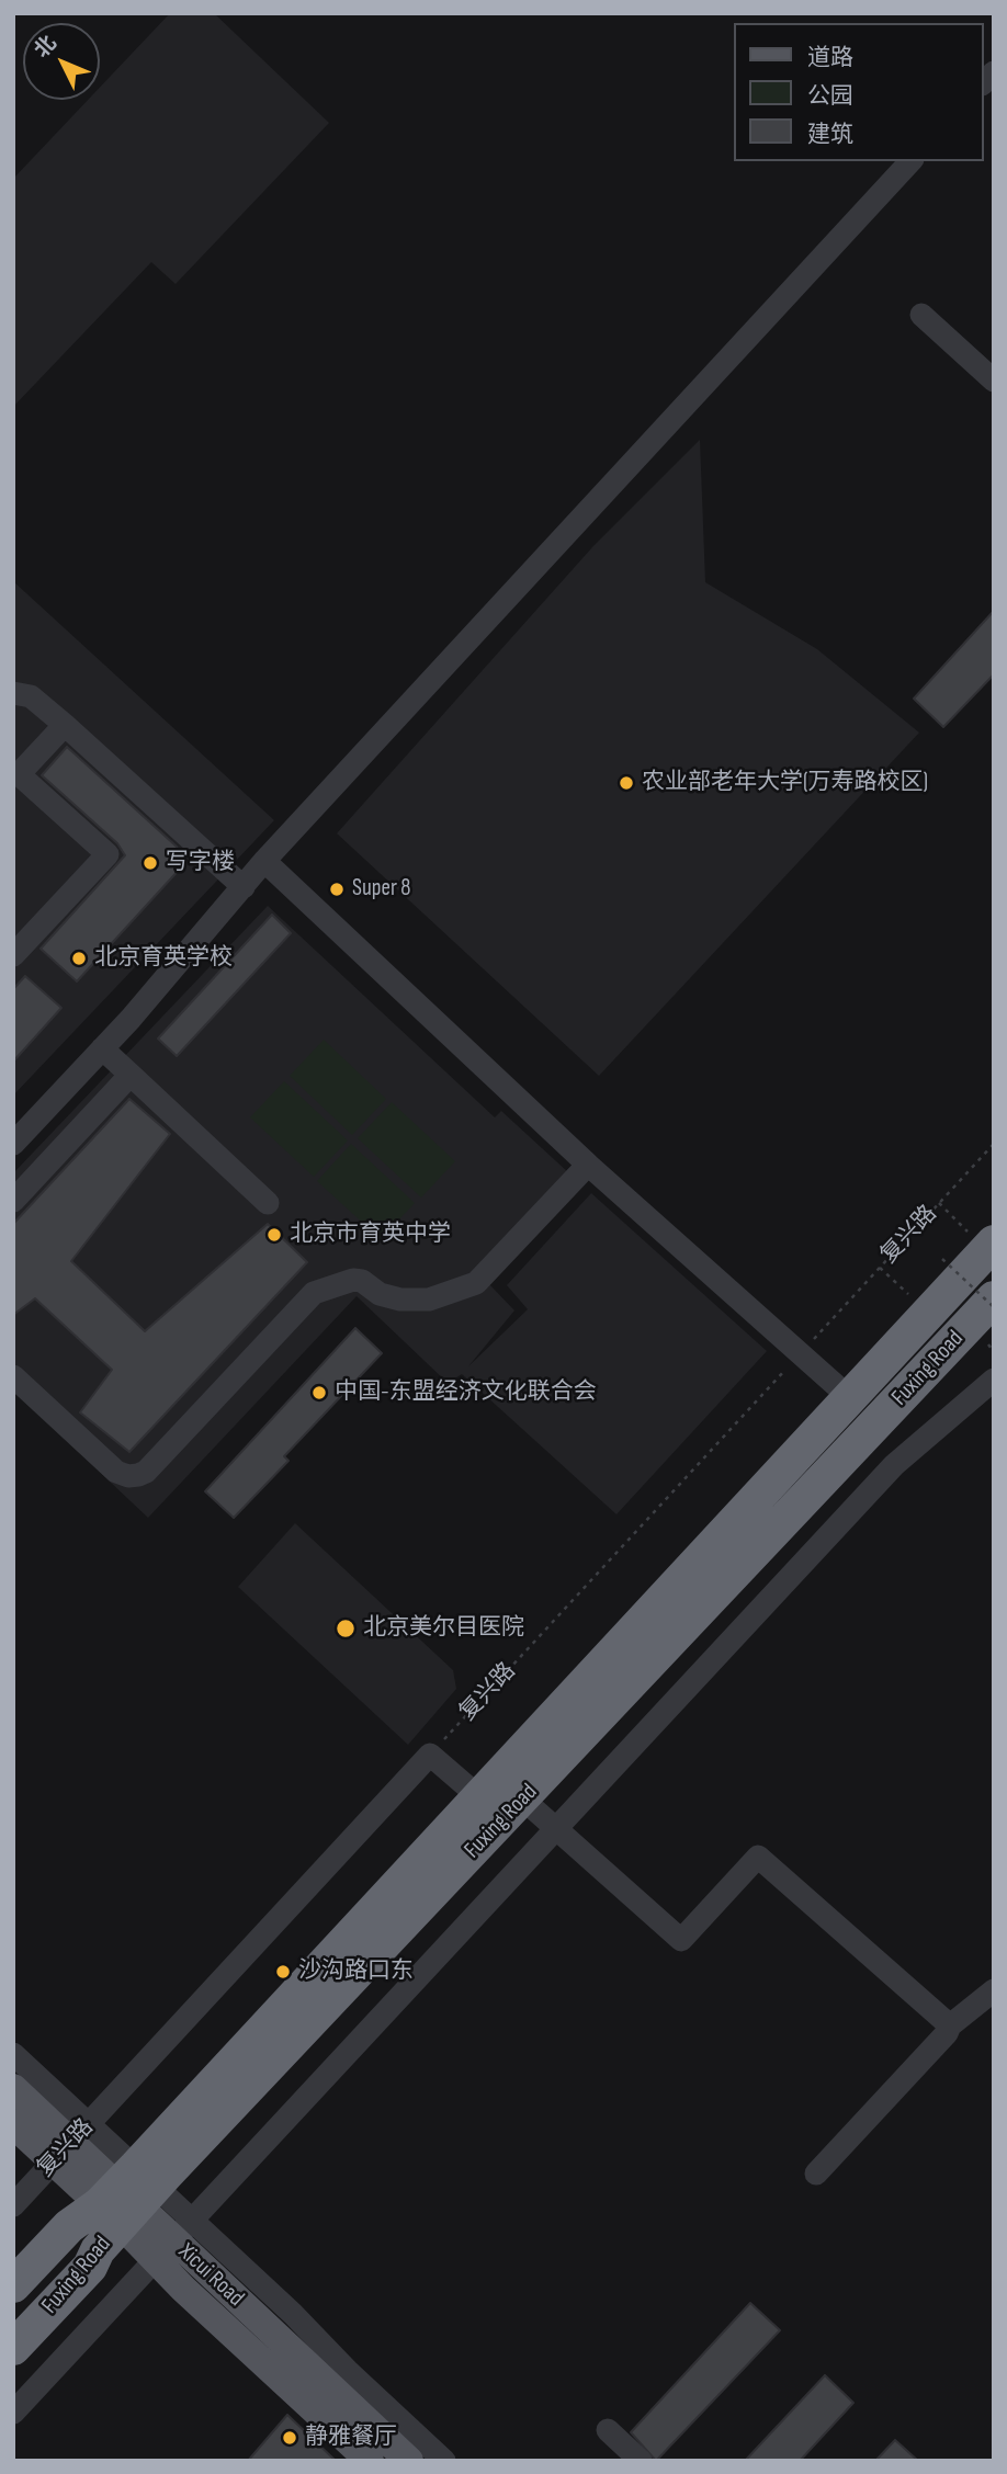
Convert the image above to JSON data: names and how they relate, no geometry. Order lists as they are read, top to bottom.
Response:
{
  "streets": {
    "highway": ["Fuxing Road"],
    "main road": ["Xicui Road"],
    "street": ["复兴路"]
  },
  "crossings": [
    ["复兴路", "Xicui Road"],
    ["Fuxing Road", "Xicui Road"]
  ],
  "places": [
    "农业部老年大学(万寿路校区)",
    "写字楼",
    "Super 8",
    "北京育英学校",
    "北京市育英中学",
    "中国-东盟经济文化联合会",
    "北京美尔目医院",
    "沙沟路口东",
    "静雅餐厅"
  ],
  "legend": ["道路", "公园", "建筑"],
  "north": "top left"
}
